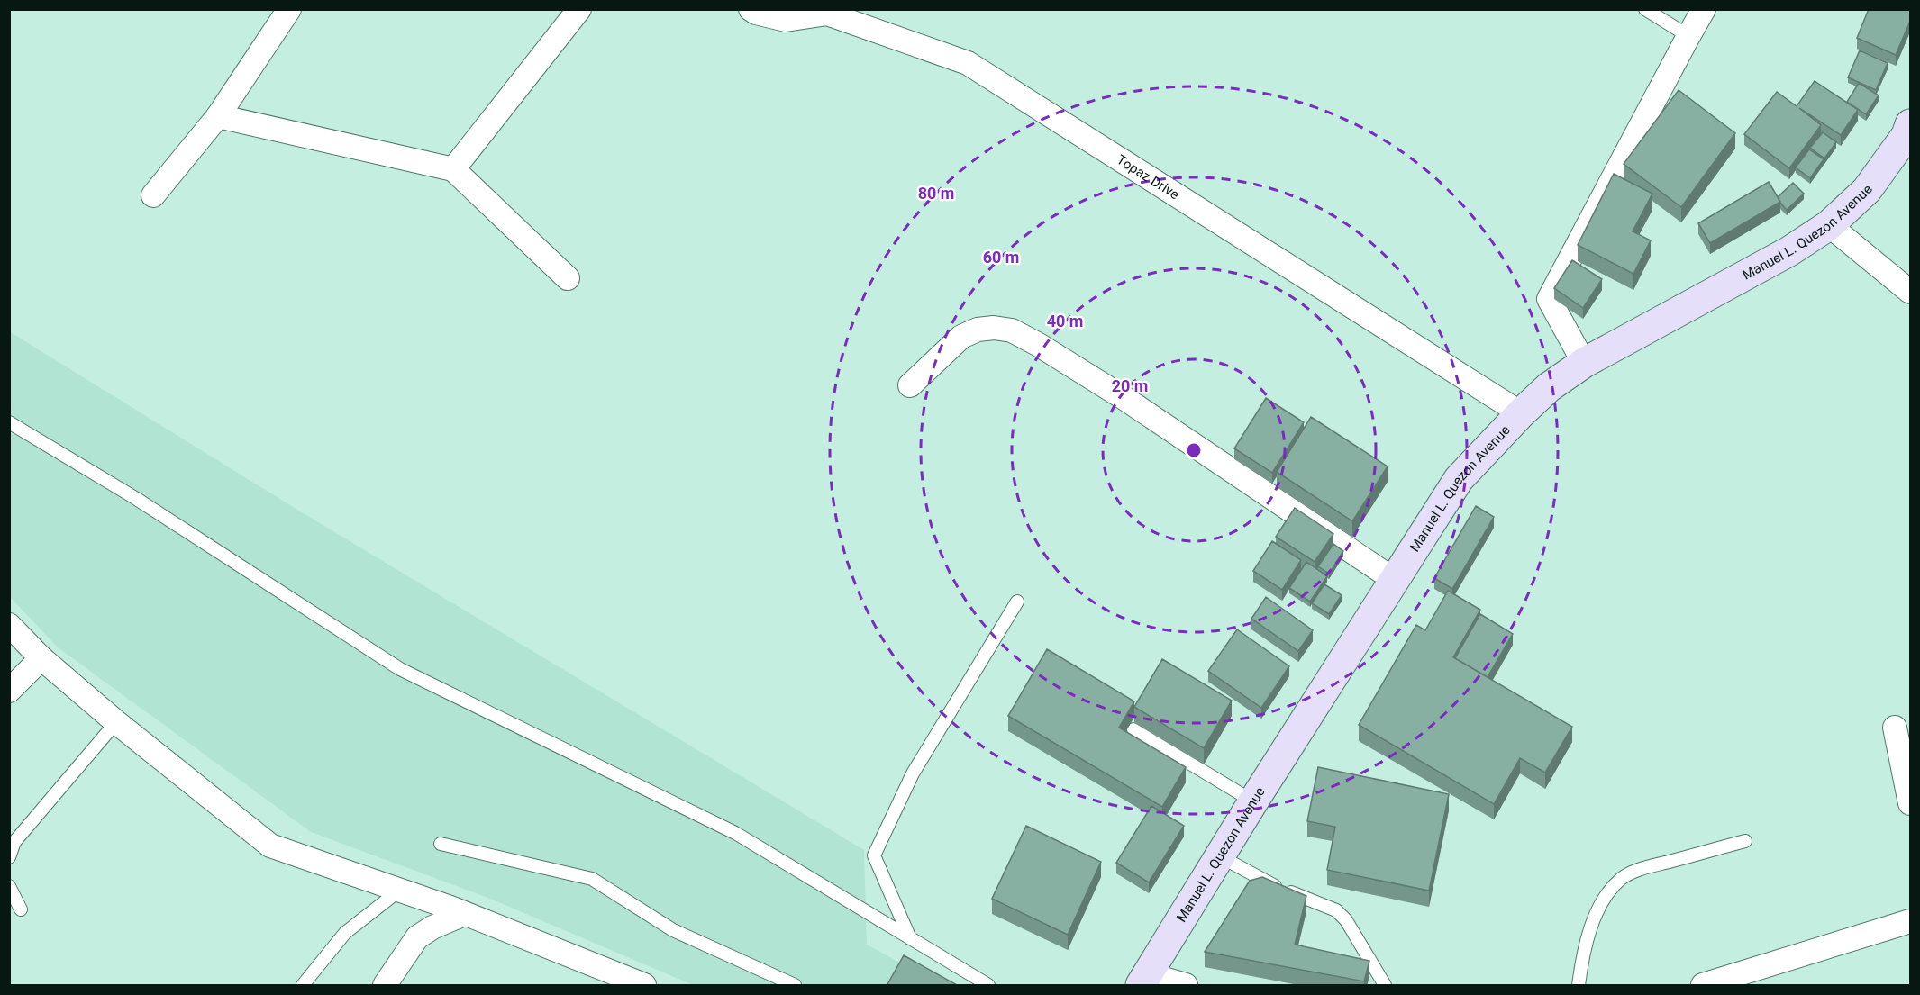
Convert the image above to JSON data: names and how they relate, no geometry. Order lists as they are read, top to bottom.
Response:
{
  "streets": {
    "main road": ["Manuel L. Quezon Avenue"],
    "street": ["Topaz Drive"]
  },
  "crossings": [
    ["Topaz Drive", "Manuel L. Quezon Avenue"]
  ],
  "rings": [
    "80 m",
    "60 m",
    "40 m",
    "20 m"
  ]
}
